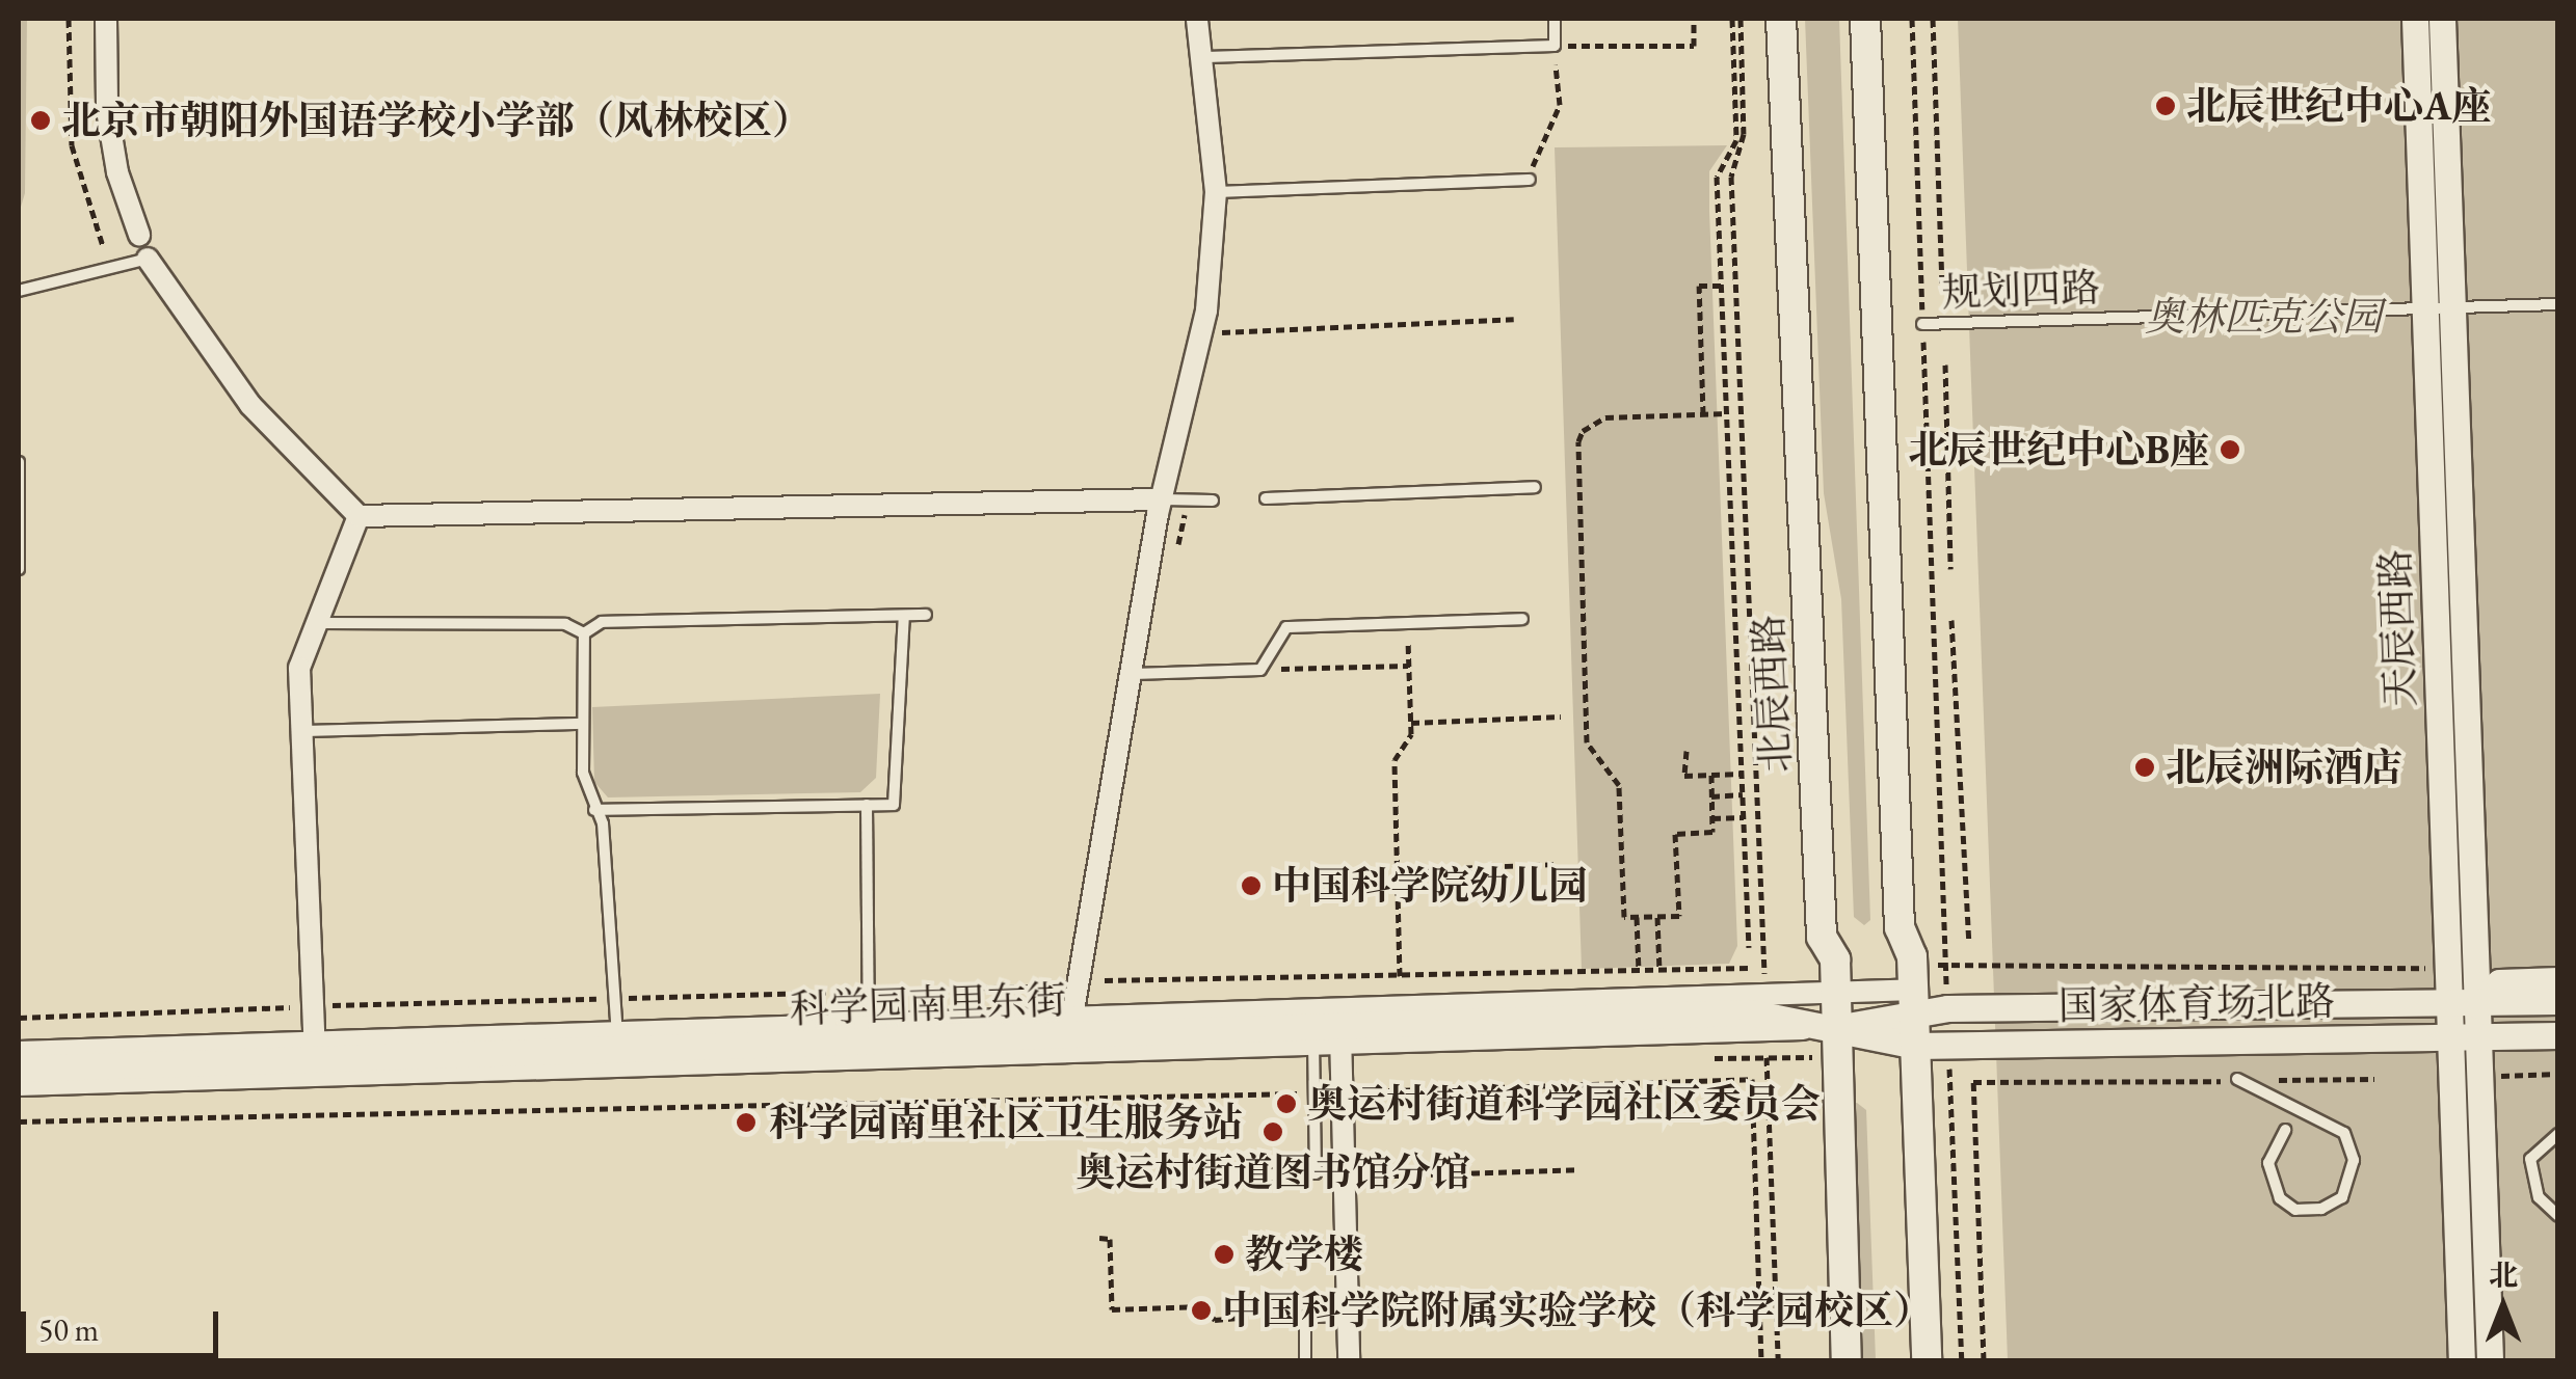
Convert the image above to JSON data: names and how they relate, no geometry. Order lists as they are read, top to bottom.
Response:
{
  "streets": {
    "main road": ["北辰西路"],
    "street": ["天辰西路", "国家体育场北路", "科学园南里东街"],
    "lane": ["规划四路"]
  },
  "crossings": [
    ["规划四路", "天辰西路"],
    ["天辰西路", "国家体育场北路"],
    ["北辰西路", "科学园南里东街"]
  ],
  "parks": ["奥林匹克公园"],
  "places": [
    "北辰世纪中心A座",
    "北京市朝阳外国语学校小学部（风林校区）",
    "北辰世纪中心B座",
    "北辰洲际酒店",
    "中国科学院幼儿园",
    "奥运村街道科学园社区委员会",
    "科学园南里社区卫生服务站",
    "奥运村街道图书馆分馆",
    "教学楼",
    "中国科学院附属实验学校（科学园校区）"
  ],
  "scale_bar": "50 m",
  "north": "top"
}
